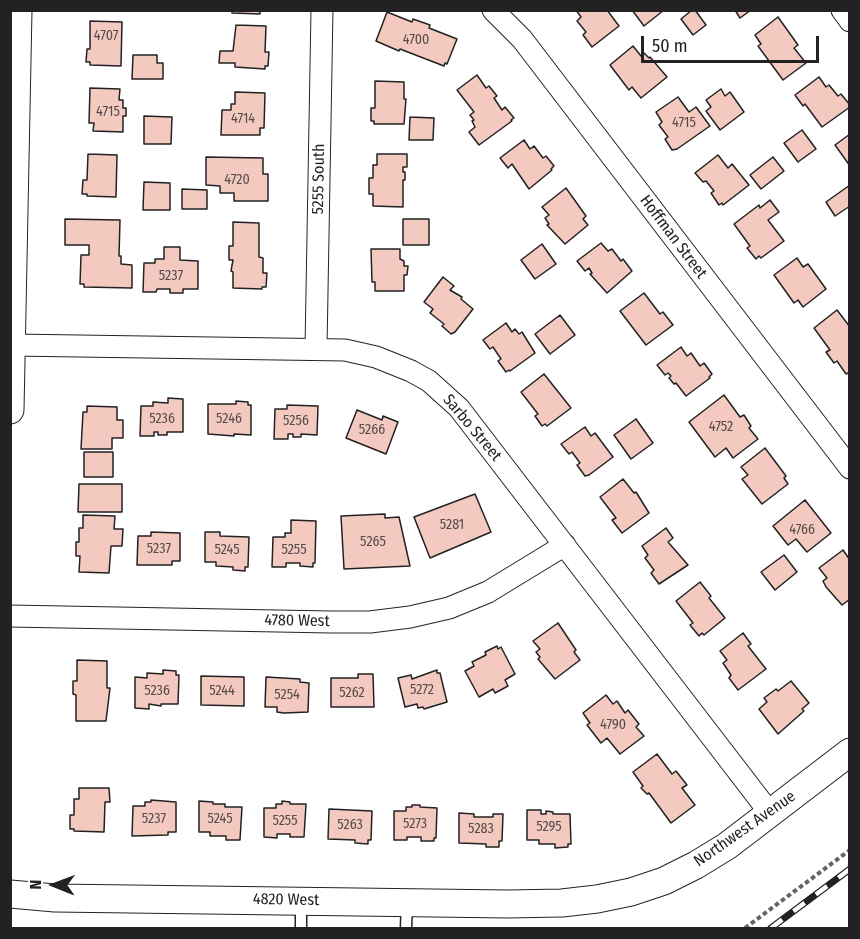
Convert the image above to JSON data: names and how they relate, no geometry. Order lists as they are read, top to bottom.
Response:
{
  "streets": {
    "street": [
      "5255 South",
      "Hoffman Street",
      "Sarbo Street",
      "4780 West",
      "Northwest Avenue",
      "4820 West"
    ]
  },
  "crossings": [
    ["5255 South", "Sarbo Street"],
    ["Sarbo Street", "4780 West"],
    ["Sarbo Street", "Northwest Avenue"],
    ["Northwest Avenue", "4820 West"]
  ],
  "house_numbers": [
    "4707",
    "4700",
    "4715",
    "4714",
    "4715",
    "4720",
    "5237",
    "5236",
    "5246",
    "5256",
    "4752",
    "5266",
    "5281",
    "4766",
    "5265",
    "5237",
    "5245",
    "5255",
    "5272",
    "5236",
    "5244",
    "5262",
    "5254",
    "4790",
    "5237",
    "5245",
    "5255",
    "5273",
    "5263",
    "5295",
    "5283"
  ],
  "scale_bar": "50 m",
  "north": "left"
}
